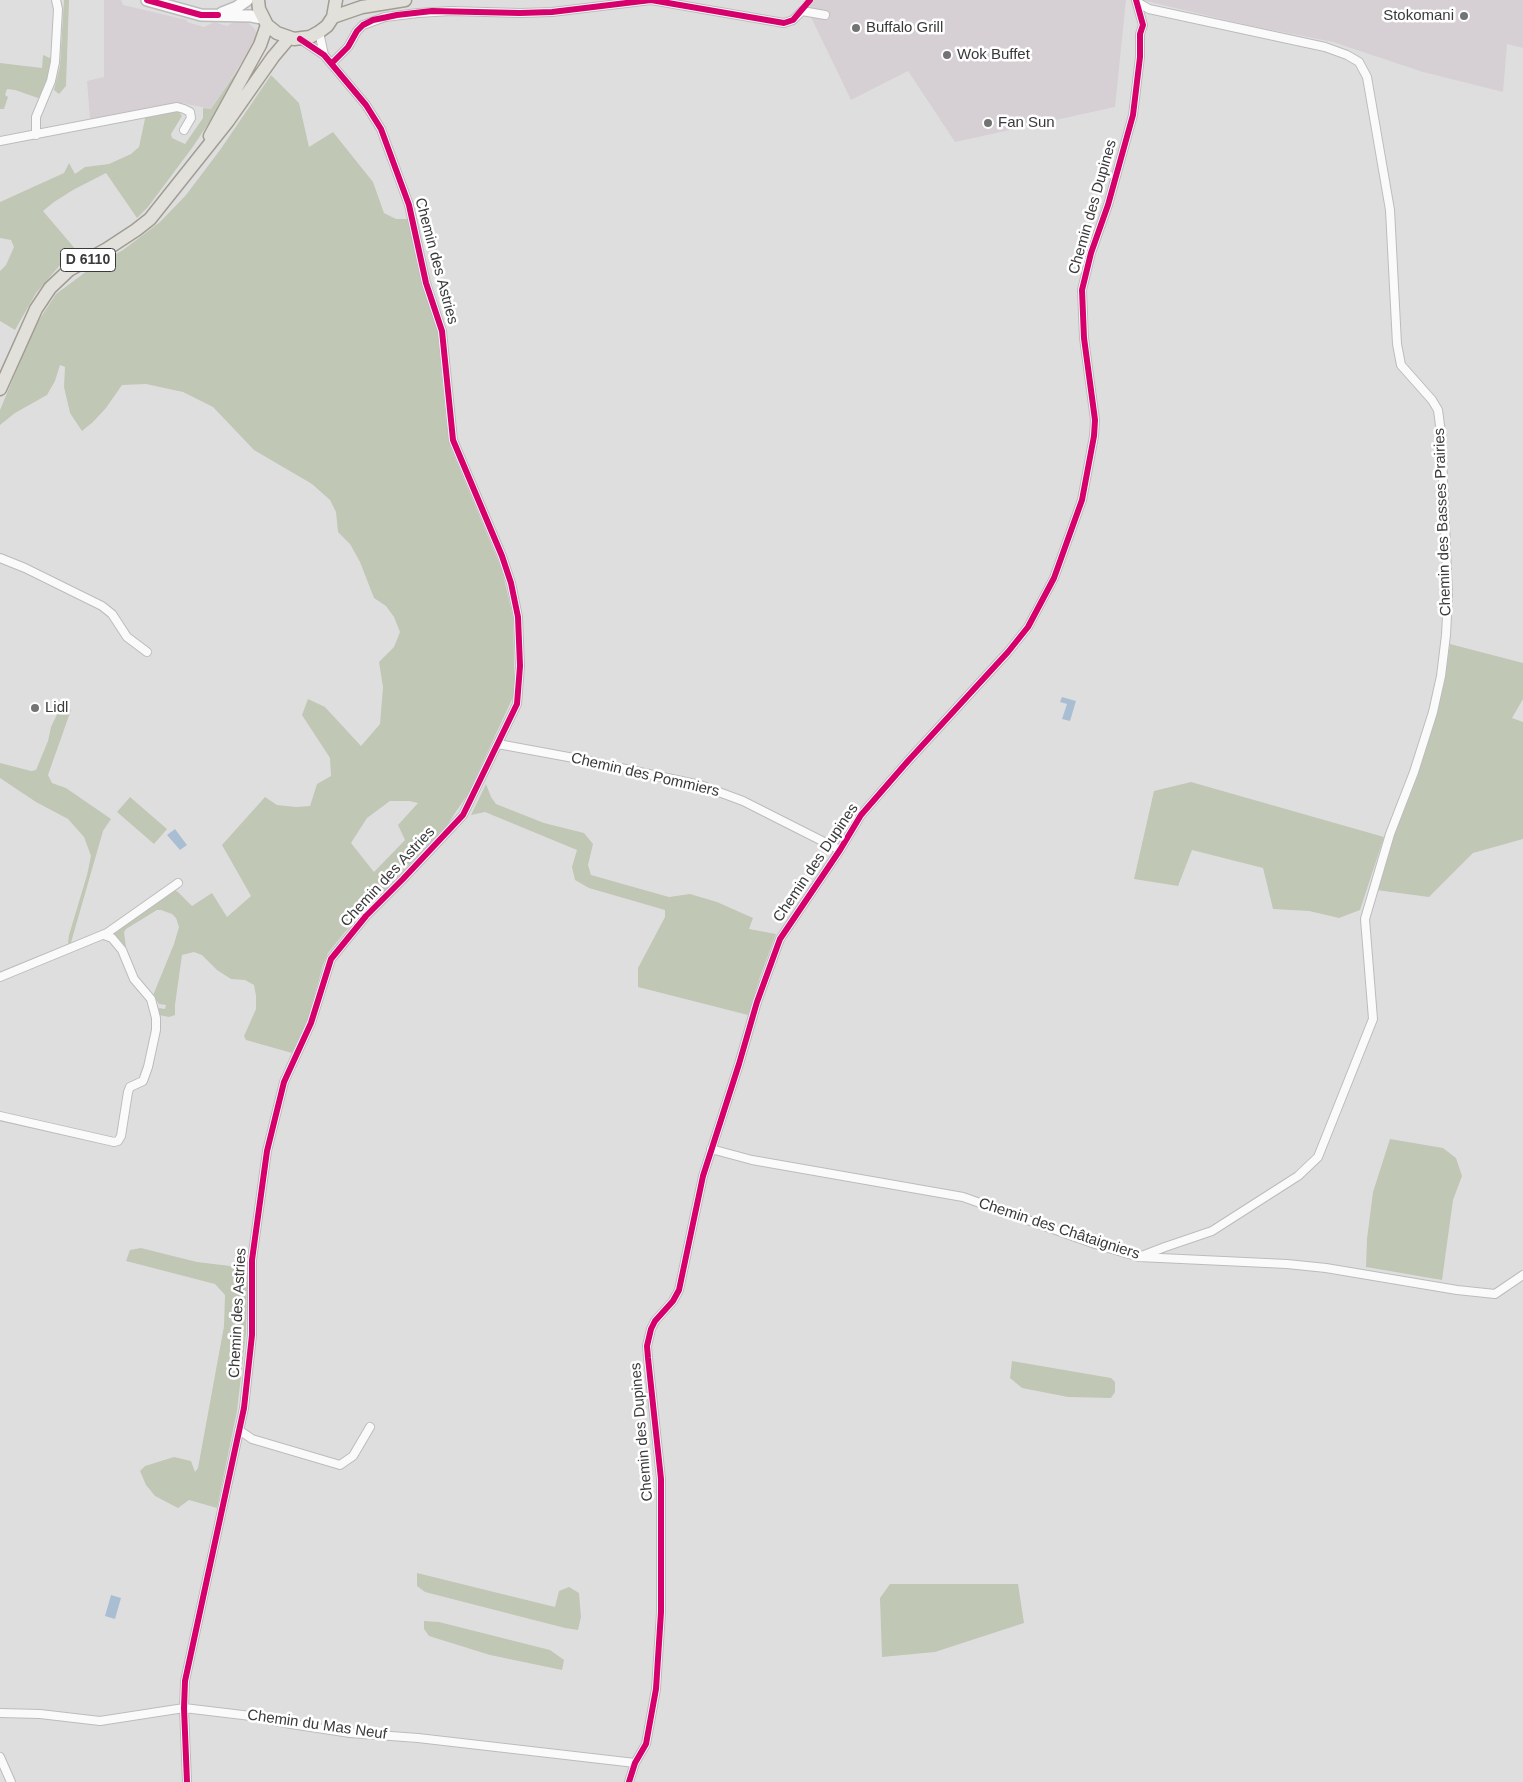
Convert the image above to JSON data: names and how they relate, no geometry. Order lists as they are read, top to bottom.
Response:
{
  "streets": {
    "main road": ["D 6110"],
    "street": [
      "Chemin des Dupines",
      "Chemin des Astries",
      "Chemin des Basses Prairies",
      "Chemin des Pommiers",
      "Chemin des Châtaigniers",
      "Chemin du Mas Neuf"
    ]
  },
  "crossings": [
    ["Chemin des Dupines", "Chemin des Basses Prairies"],
    ["Chemin des Dupines", "Chemin des Pommiers"],
    ["Chemin des Dupines", "Chemin des Châtaigniers"],
    ["Chemin des Dupines", "Chemin du Mas Neuf"],
    ["D 6110", "Chemin des Astries"],
    ["Chemin des Astries", "Chemin des Pommiers"],
    ["Chemin des Astries", "Chemin du Mas Neuf"],
    ["Chemin des Basses Prairies", "Chemin des Châtaigniers"]
  ],
  "places": [
    "Stokomani",
    "Buffalo Grill",
    "Wok Buffet",
    "Fan Sun",
    "Lidl"
  ]
}
